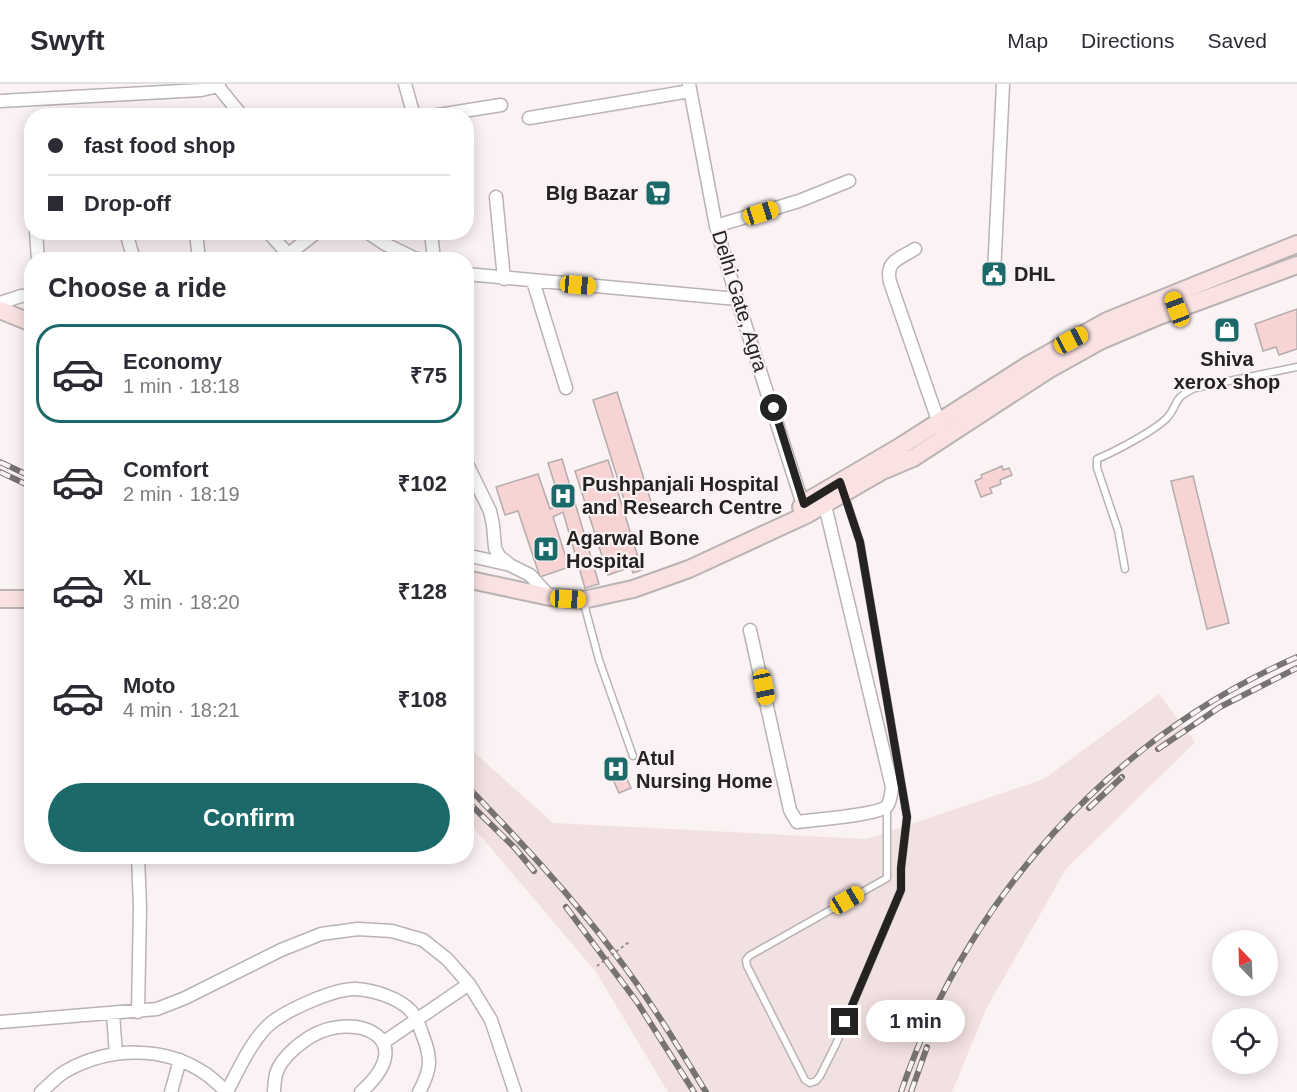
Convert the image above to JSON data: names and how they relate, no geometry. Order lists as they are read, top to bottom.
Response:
{
  "streets": {
    "street": ["Delhi Gate, Agra"]
  },
  "places": {
    "supermarket": ["BIg Bazar"],
    "public building": ["DHL"],
    "shop": ["Shiva xerox shop"],
    "hospital": ["Pushpanjali Hospital and Research Centre", "Agarwal Bone Hospital", "Atul Nursing Home"]
  },
  "north": "top left",
  "page": {
    "header": "Swyft",
    "nav": ["Map", "Directions", "Saved"],
    "banner": ["fast food shop", "Drop-off"],
    "heading": "Choose a ride",
    "list": [
      {
        "name": "Economy",
        "note": "1 min · 18:18",
        "value": "₹75"
      },
      {
        "name": "Comfort",
        "note": "2 min · 18:19",
        "value": "₹102"
      },
      {
        "name": "XL",
        "note": "3 min · 18:20",
        "value": "₹128"
      },
      {
        "name": "Moto",
        "note": "4 min · 18:21",
        "value": "₹108"
      }
    ],
    "buttons": "Confirm",
    "bubble": "1 min"
  }
}
